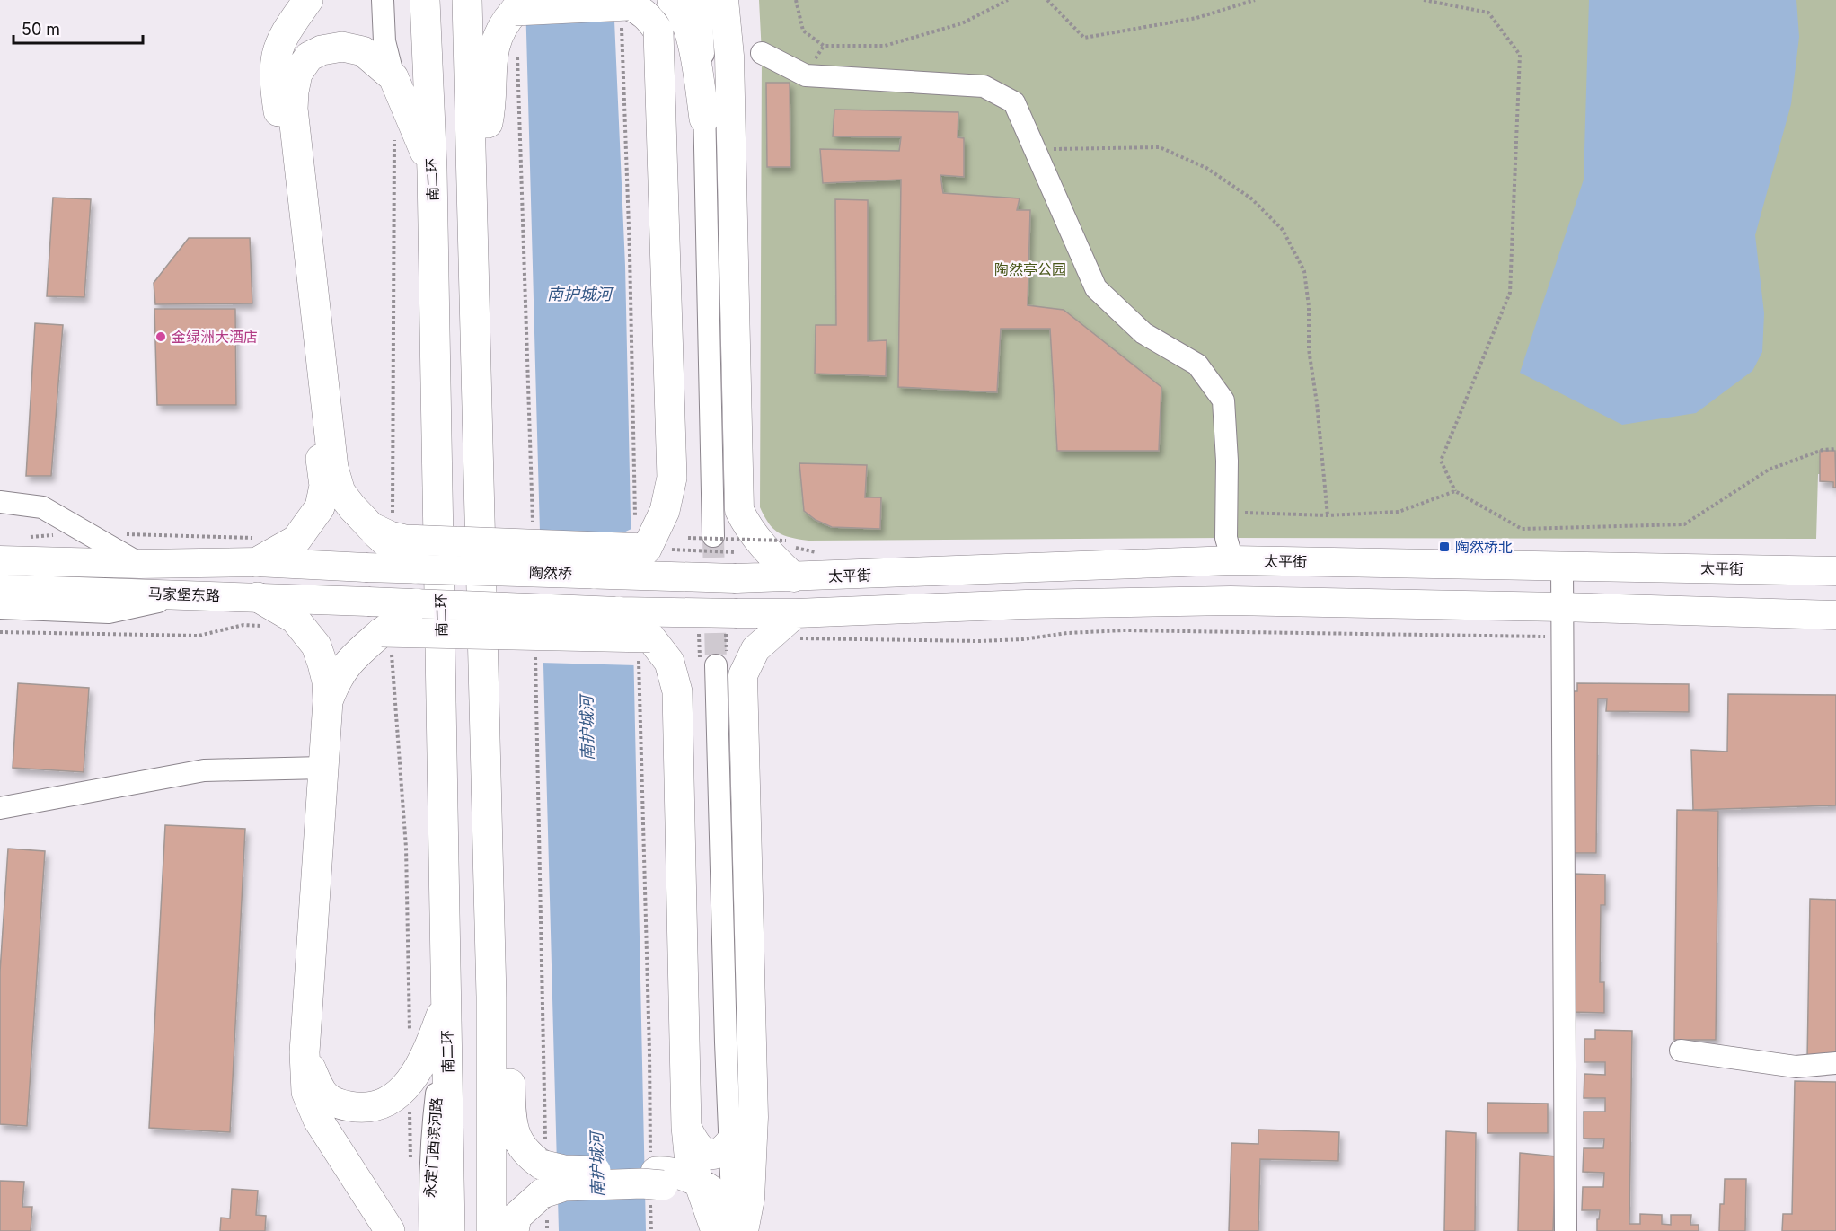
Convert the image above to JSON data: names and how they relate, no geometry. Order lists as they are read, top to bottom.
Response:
{
  "streets": {
    "highway": ["南二环"],
    "main road": ["太平街", "陶然桥", "马家堡东路"],
    "street": ["永定门西滨河路"]
  },
  "crossings": [
    ["南二环", "永定门西滨河路"],
    ["太平街", "陶然桥"],
    ["陶然桥", "马家堡东路"]
  ],
  "water": ["南护城河"],
  "parks": ["陶然亭公园"],
  "places": {
    "other": ["金绿洲大酒店"],
    "transit": ["陶然桥北"]
  },
  "scale_bar": "50 m"
}
